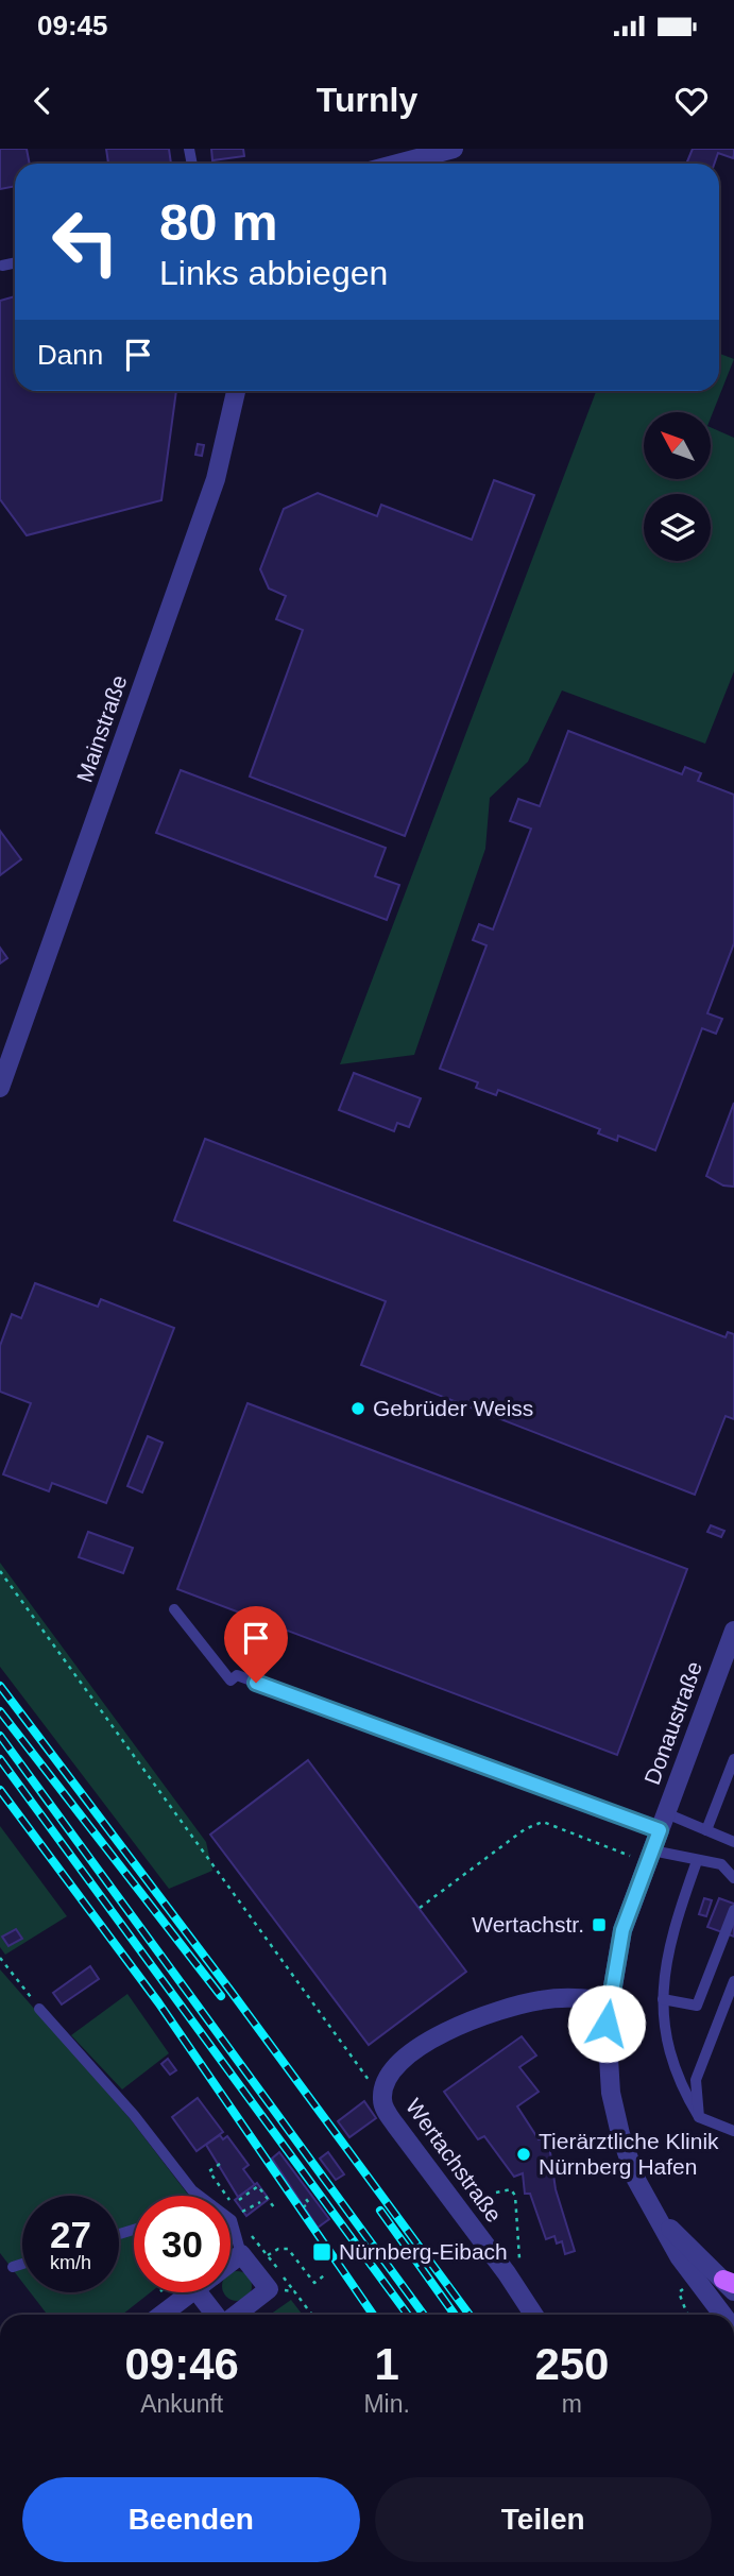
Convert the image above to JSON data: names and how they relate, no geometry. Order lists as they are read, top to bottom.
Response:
{
  "streets": {
    "street": ["Mainstraße", "Donaustraße", "Wertachstraße"]
  },
  "crossings": [
    ["Donaustraße", "Wertachstraße"]
  ],
  "places": {
    "other": ["Gebrüder Weiss", "Tierärztliche Klinik Nürnberg Hafen"],
    "transit": ["Wertachstr.", "Nürnberg-Eibach"]
  },
  "north": "top left",
  "page": {
    "status": "09:45",
    "header": "Turnly",
    "turn": ["80 m", "Links abbiegen"],
    "then": "Dann",
    "speed": "27 km/h",
    "limit": "30",
    "eta": [
      "09:46",
      "Ankunft",
      "1",
      "Min.",
      "250",
      "m"
    ],
    "buttons": ["Beenden", "Teilen"]
  }
}
